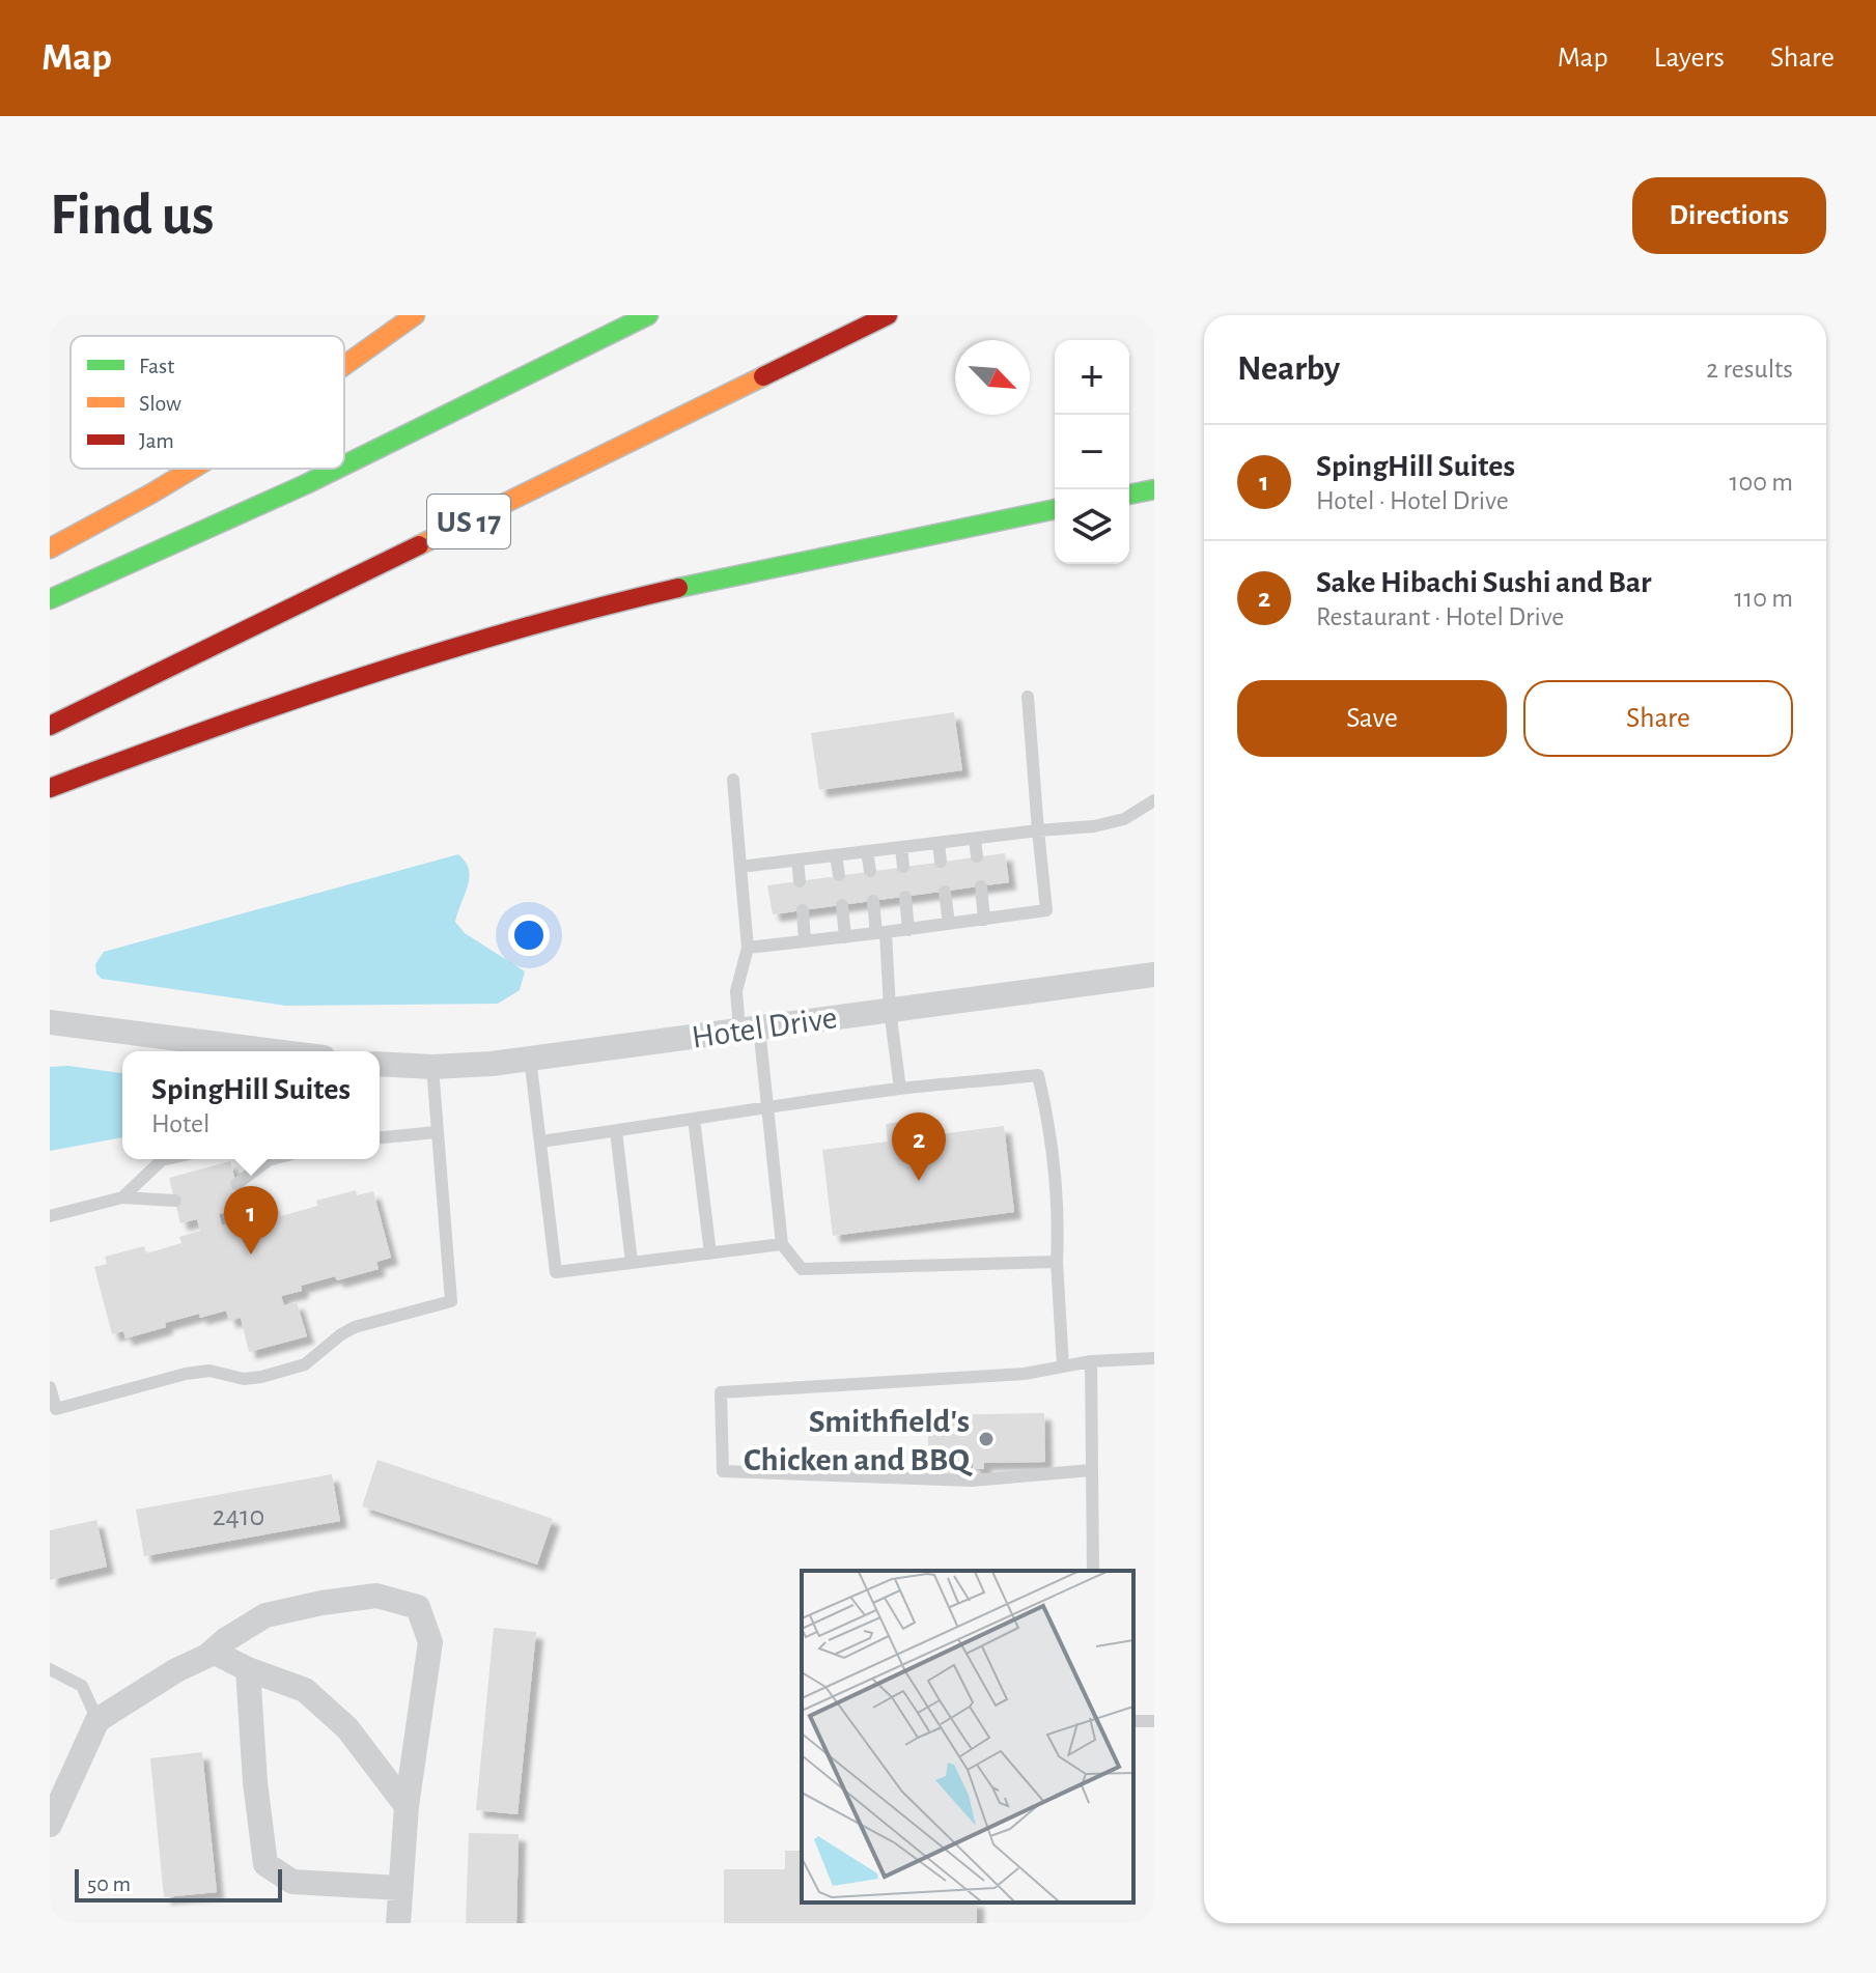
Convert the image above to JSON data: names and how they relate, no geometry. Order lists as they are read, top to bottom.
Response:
{
  "streets": {
    "highway": ["US 17"],
    "street": ["Hotel Drive"]
  },
  "places": ["Smithfield's Chicken and BBQ"],
  "house_numbers": ["2410"],
  "legend": ["Fast", "Slow", "Jam"],
  "scale_bar": "50 m",
  "north": "bottom right",
  "page": {
    "header": "Map",
    "nav": ["Map", "Layers", "Share"],
    "buttons": [
      "Directions",
      ["Save", "Share"]
    ],
    "title": "Find us",
    "heading": ["Nearby", "2 results"],
    "map_buttons": ["+", "−"],
    "list": [
      {
        "mark": "1",
        "name": "SpingHill Suites",
        "note": "Hotel · Hotel Drive",
        "value": "100 m"
      },
      {
        "mark": "2",
        "name": "Sake Hibachi Sushi and Bar",
        "note": "Restaurant · Hotel Drive",
        "value": "110 m"
      }
    ],
    "popup": ["SpingHill Suites", "Hotel"],
    "pins": ["2", "1"],
    "scale": "50 m"
  }
}
